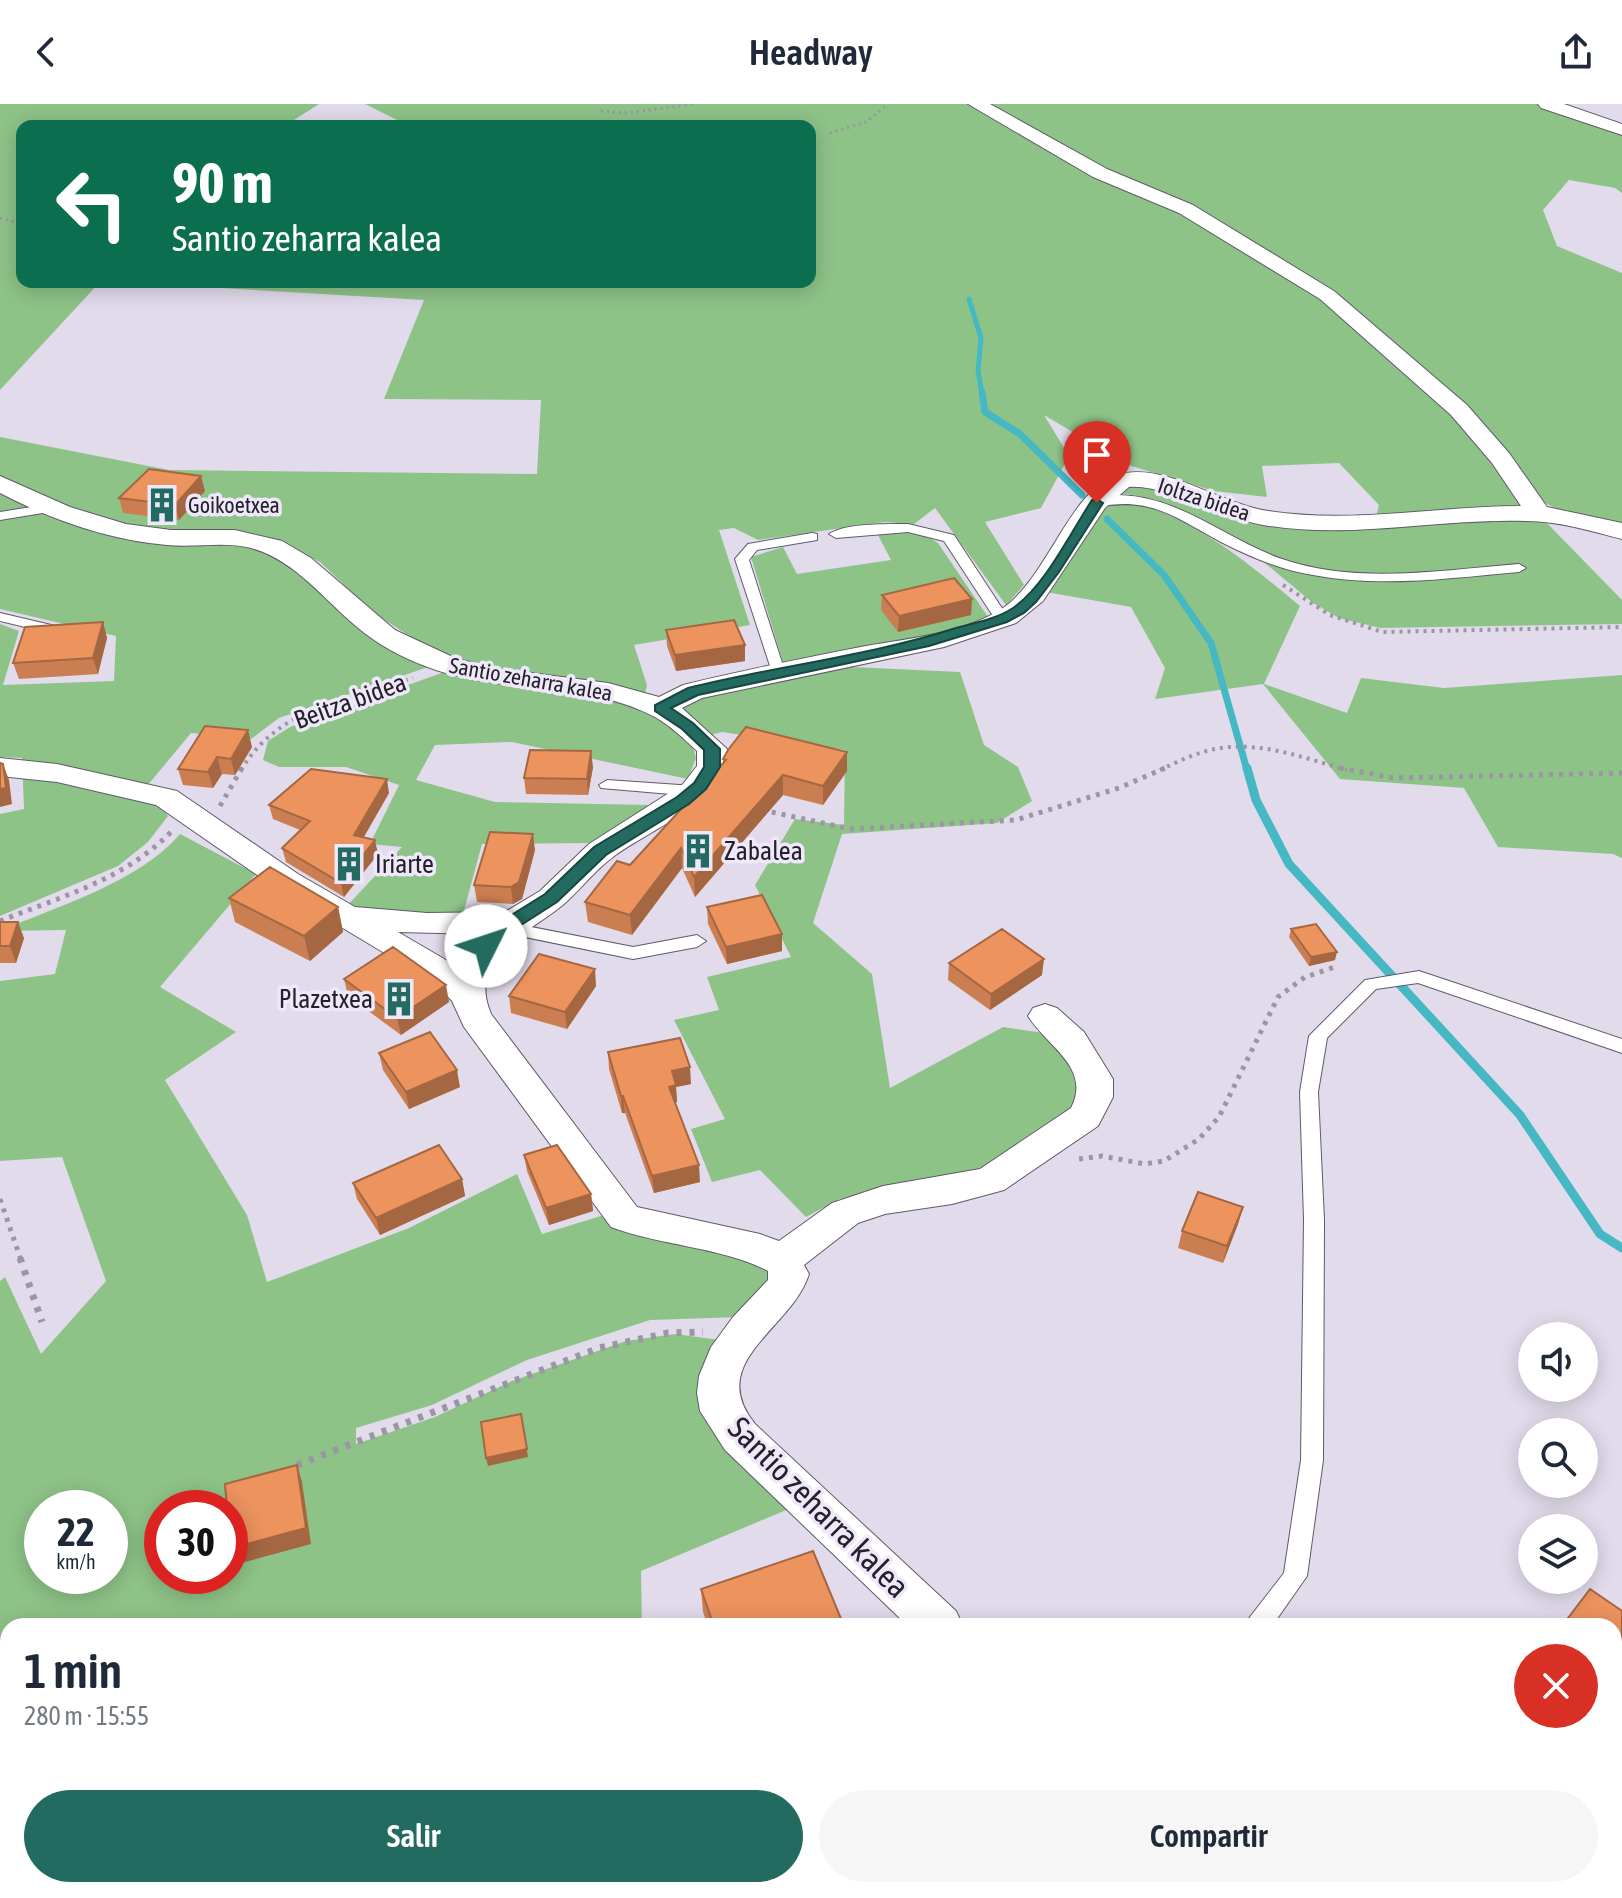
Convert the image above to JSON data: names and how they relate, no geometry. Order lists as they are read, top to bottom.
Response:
{
  "streets": {
    "street": ["Ioltza bidea", "Santio zeharra kalea"],
    "path": ["Beitza bidea"]
  },
  "crossings": [
    ["Ioltza bidea", "Santio zeharra kalea"],
    ["Santio zeharra kalea", "Beitza bidea"]
  ],
  "places": {
    "building": [
      "Goikoetxea",
      "Zabalea",
      "Iriarte",
      "Plazetxea"
    ]
  },
  "page": {
    "header": "Headway",
    "turn": ["90 m", "Santio zeharra kalea"],
    "speed": "22 km/h",
    "limit": "30",
    "heading": ["1 min", "280 m · 15:55"],
    "buttons": ["Salir", "Compartir"]
  }
}
